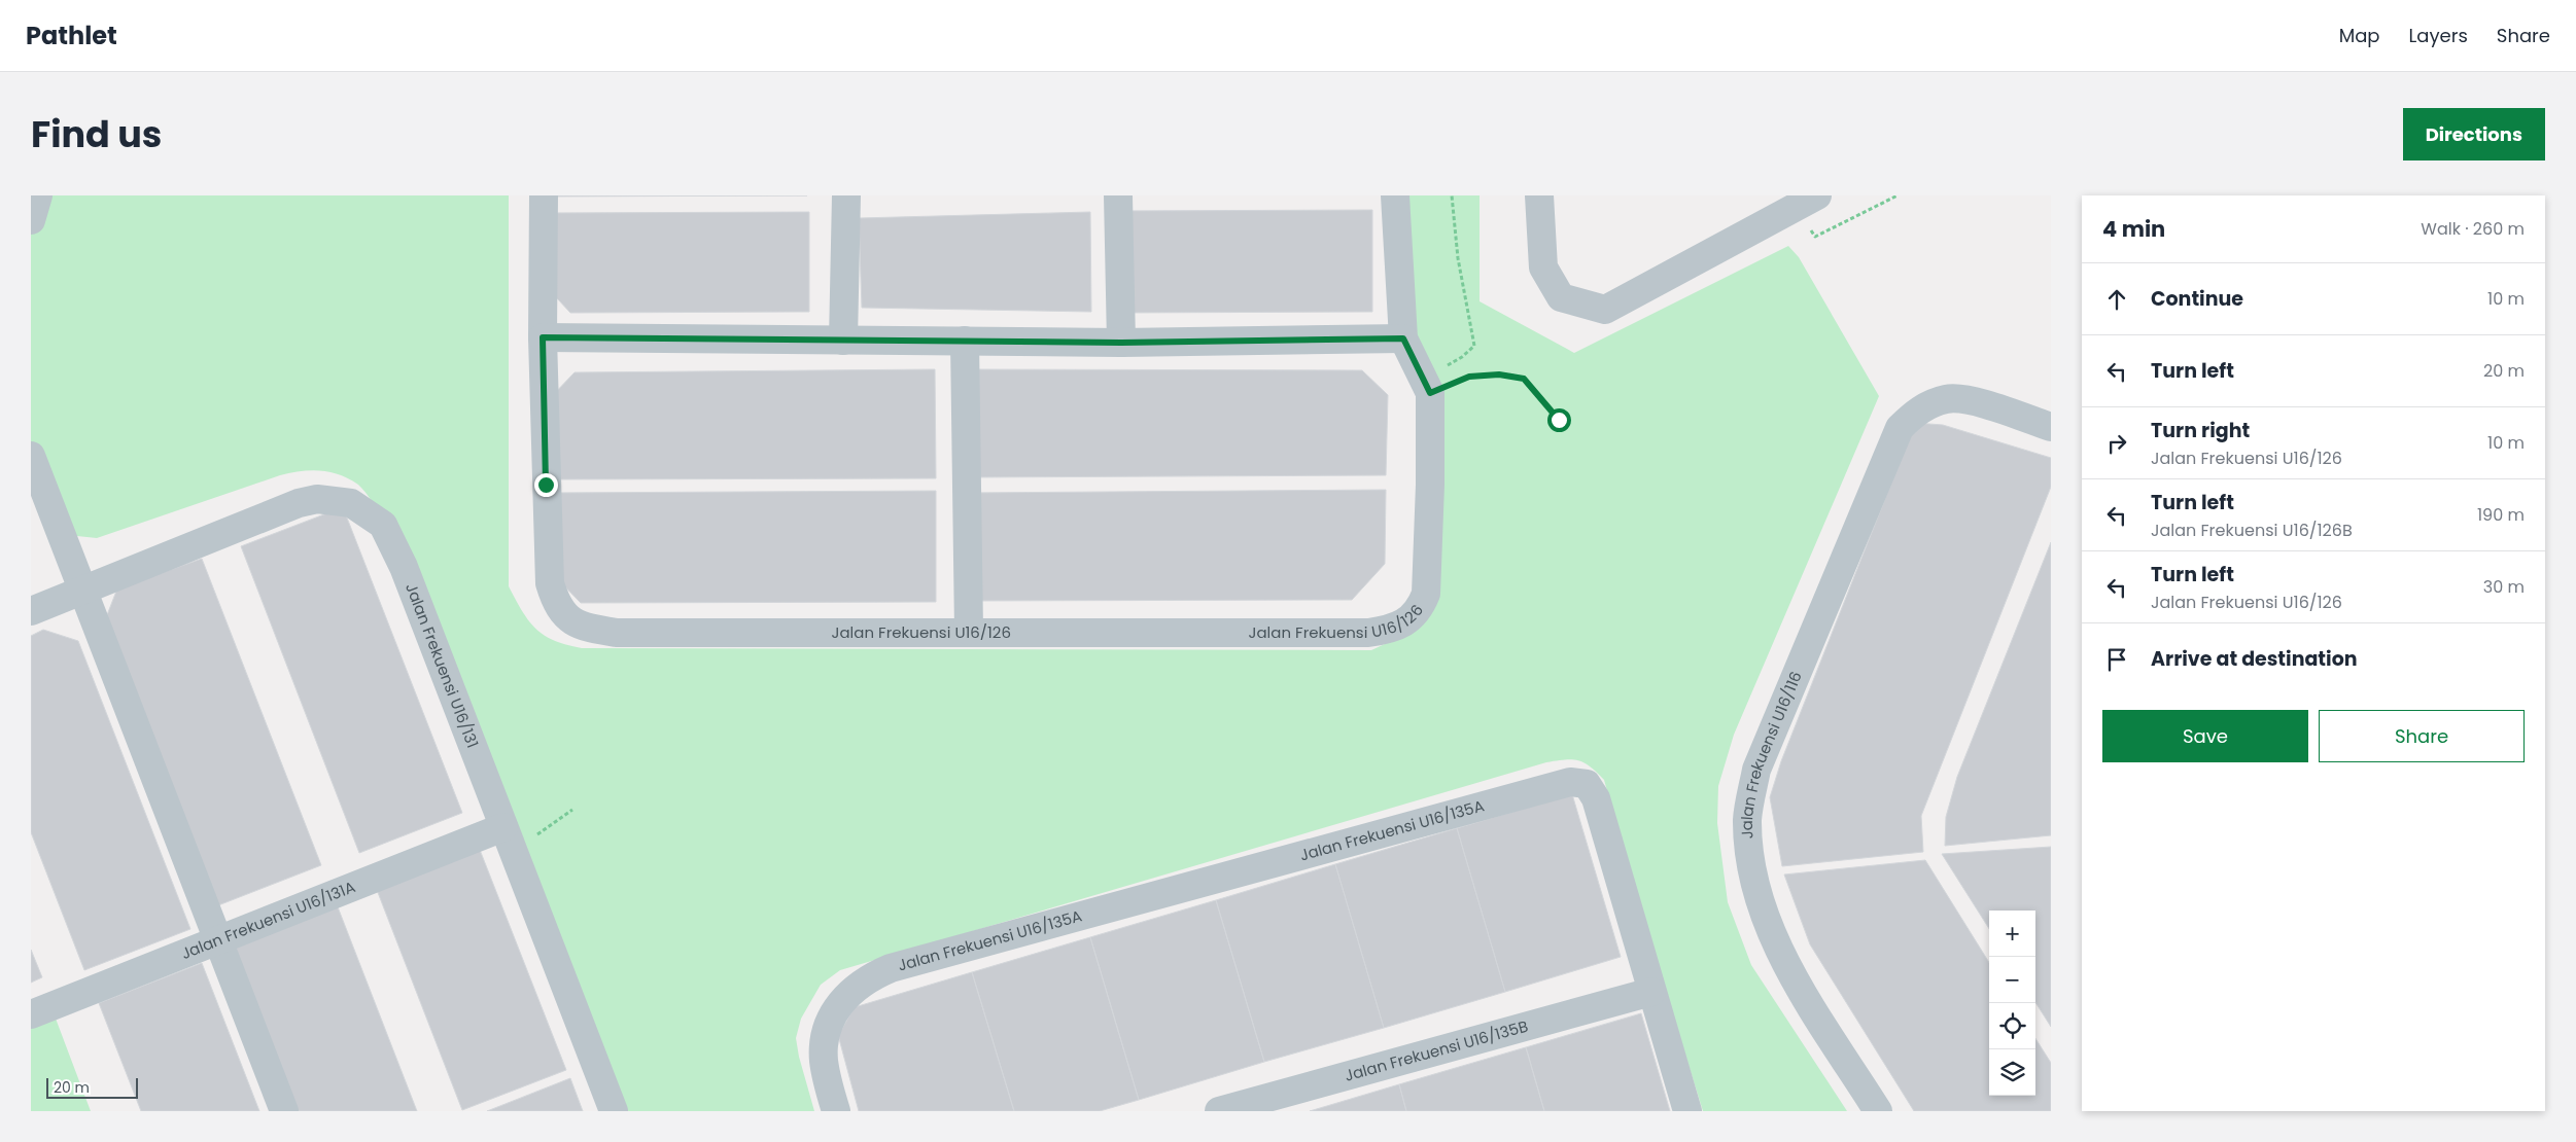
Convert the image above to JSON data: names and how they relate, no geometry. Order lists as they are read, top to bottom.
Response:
{
  "streets": {
    "street": [
      "Jalan Frekuensi U16/126",
      "Jalan Frekuensi U16/131",
      "Jalan Frekuensi U16/116",
      "Jalan Frekuensi U16/135A",
      "Jalan Frekuensi U16/131A",
      "Jalan Frekuensi U16/135B"
    ]
  },
  "crossings": [
    ["Jalan Frekuensi U16/131", "Jalan Frekuensi U16/131A"],
    ["Jalan Frekuensi U16/135A", "Jalan Frekuensi U16/135B"]
  ],
  "scale_bar": "20 m",
  "page": {
    "header": "Pathlet",
    "nav": ["Map", "Layers", "Share"],
    "title": "Find us",
    "buttons": [
      "Directions",
      ["Save", "Share"]
    ],
    "heading": ["4 min", "Walk · 260 m"],
    "list": [
      ["Continue", "10 m"],
      ["Turn left", "20 m"],
      ["Turn right", "Jalan Frekuensi U16/126", "10 m"],
      ["Turn left", "Jalan Frekuensi U16/126B", "190 m"],
      ["Turn left", "Jalan Frekuensi U16/126", "30 m"],
      "Arrive at destination"
    ],
    "map_buttons": ["+", "−"],
    "scale": "20 m"
  }
}
